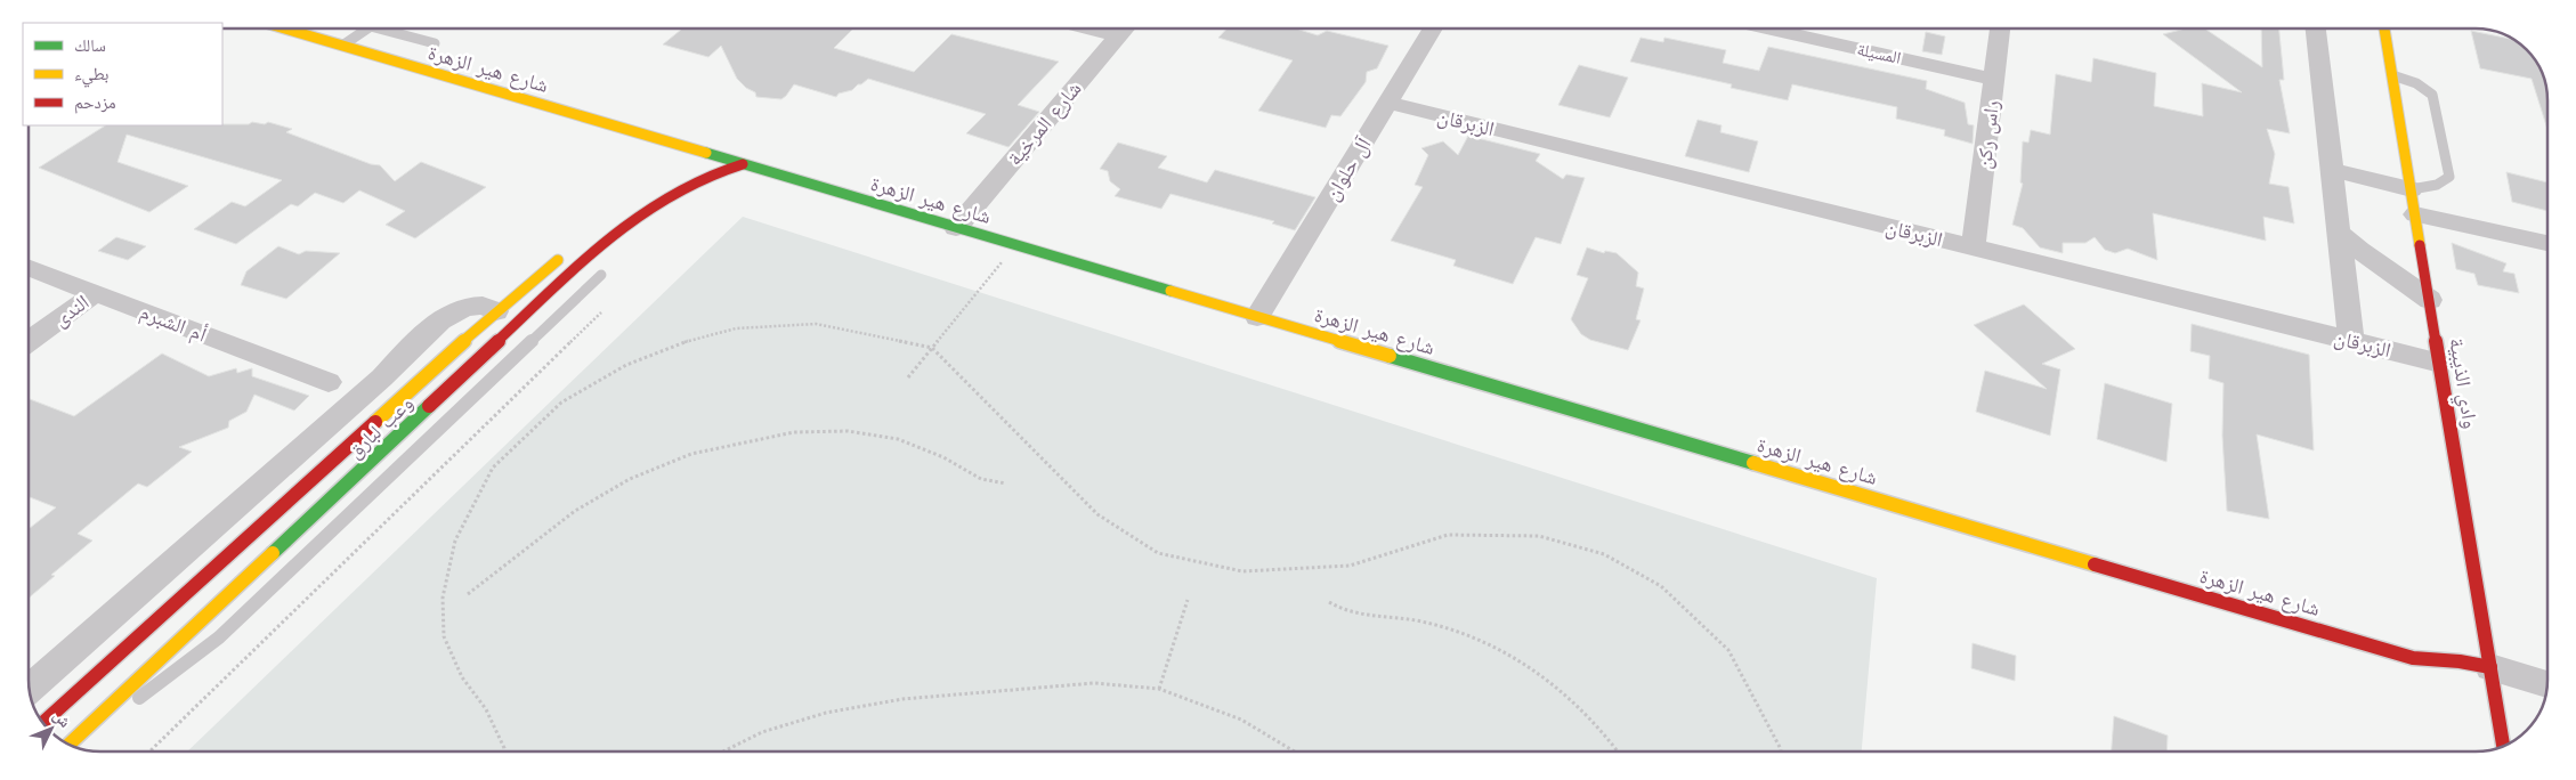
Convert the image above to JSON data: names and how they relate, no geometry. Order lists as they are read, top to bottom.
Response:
{
  "streets": {
    "street": [
      "المسيلة",
      "شارع هير الزهرة",
      "الزبرقان",
      "شارع المرخية",
      "راس ركن",
      "آل حلوان",
      "الندى",
      "أم الشبرم",
      "وادي الذيبية",
      "وعب لبارق"
    ]
  },
  "crossings": [
    ["المسيلة", "راس ركن"],
    ["شارع هير الزهرة", "شارع المرخية"],
    ["شارع هير الزهرة", "آل حلوان"],
    ["شارع هير الزهرة", "وادي الذيبية"],
    ["شارع هير الزهرة", "وعب لبارق"],
    ["الزبرقان", "راس ركن"],
    ["الزبرقان", "آل حلوان"],
    ["الزبرقان", "وادي الذيبية"],
    ["الندى", "أم الشبرم"]
  ],
  "legend": ["سالك", "بطيء", "مزدحم"],
  "north": "top right"
}
